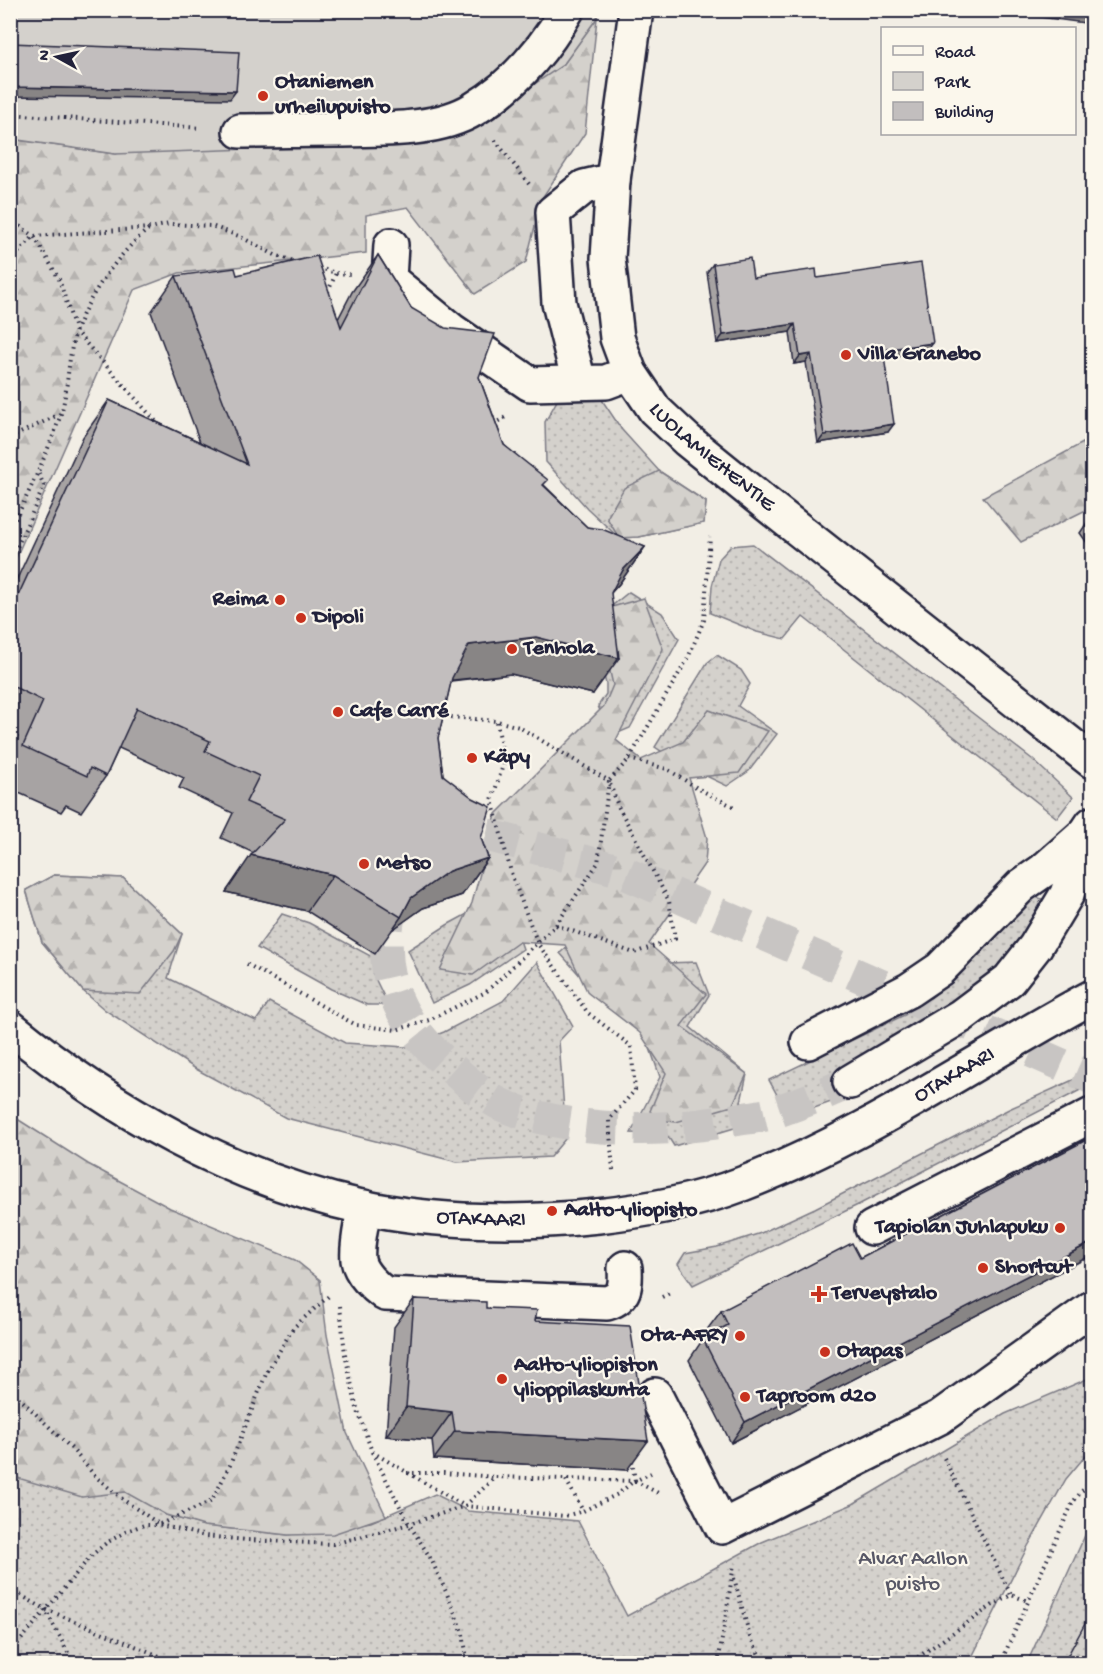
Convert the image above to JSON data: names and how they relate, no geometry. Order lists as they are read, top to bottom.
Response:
{
  "streets": {
    "street": ["LUOLAMIEHENTIE", "OTAKAARI"]
  },
  "parks": ["Alvar Aallon puisto"],
  "places": {
    "other": [
      "Otaniemen urheilupuisto",
      "Villa Granebo",
      "Reima",
      "Dipoli",
      "Tenhola",
      "Cafe Carré",
      "Käpy",
      "Metso",
      "Aalto-yliopisto",
      "Tapiolan Juhlapuku",
      "Shortcut",
      "Ota-AFRY",
      "Otapas",
      "Aalto-yliopiston ylioppilaskunta",
      "Taproom d20"
    ],
    "health": ["Terveystalo"]
  },
  "legend": ["Road", "Park", "Building"],
  "north": "left"
}
